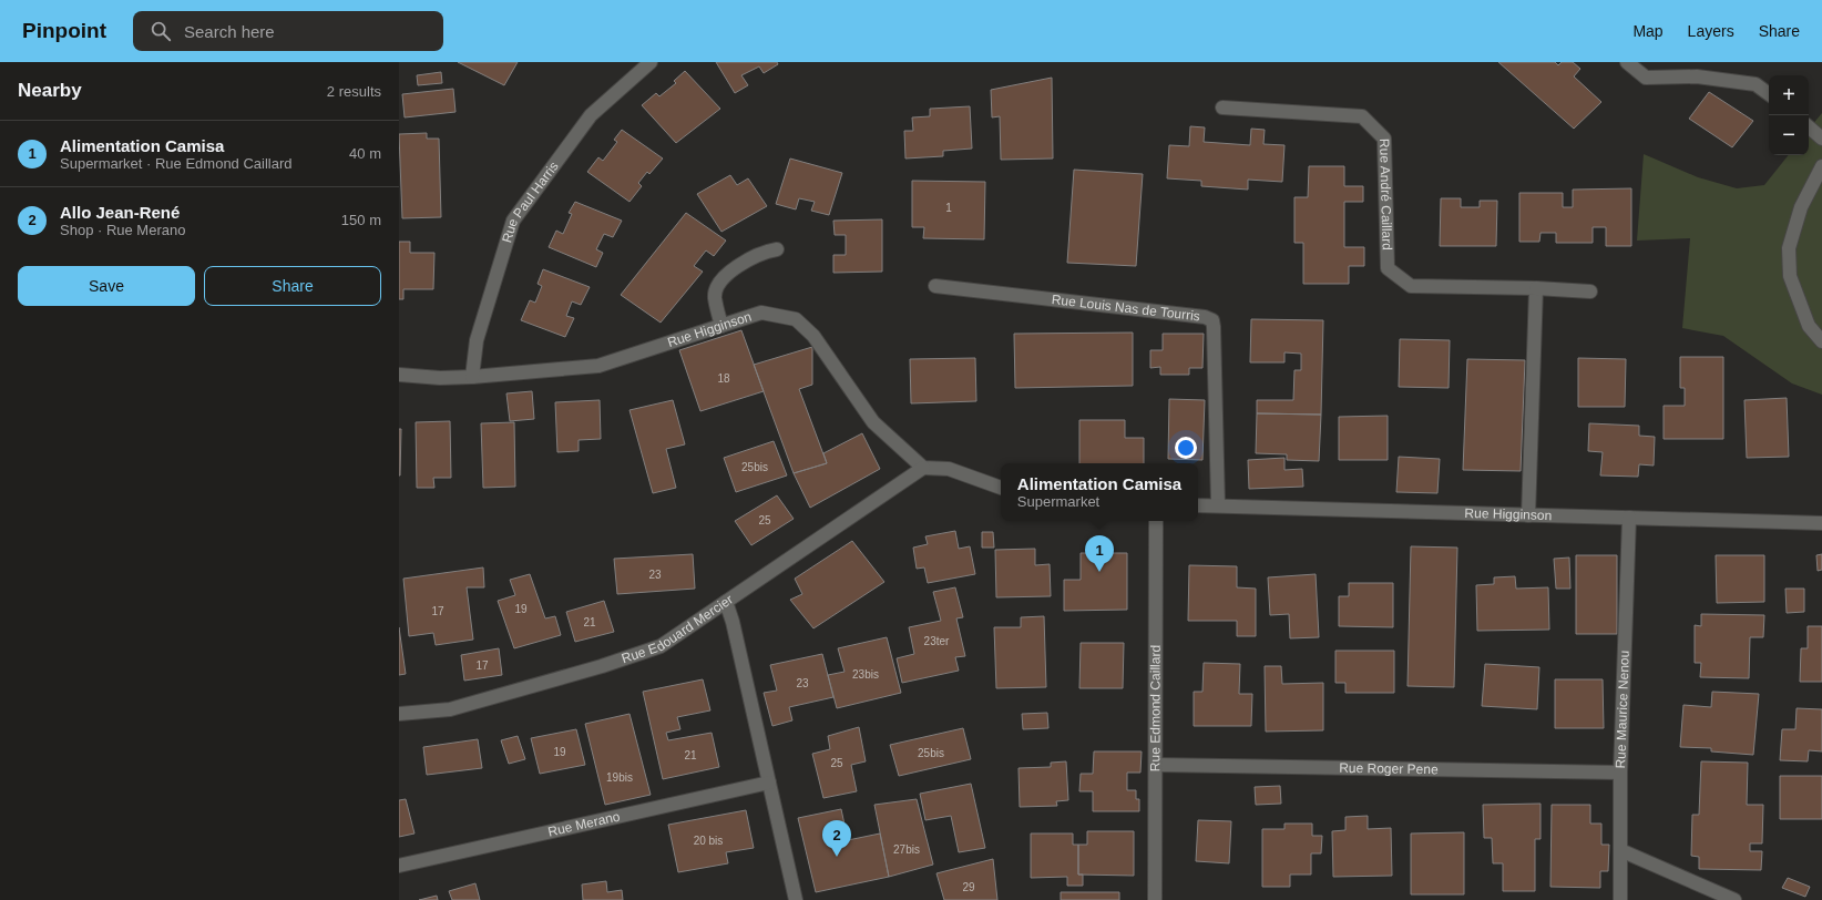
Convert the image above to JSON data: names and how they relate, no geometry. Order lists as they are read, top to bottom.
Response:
{
  "streets": {
    "street": [
      "Rue André Caillard",
      "Rue Paul Harris",
      "Rue Louis Nas de Tourris",
      "Rue Higginson",
      "Rue Edouard Mercier",
      "Rue Edmond Caillard",
      "Rue Maurice Nenou",
      "Rue Roger Pene",
      "Rue Merano"
    ]
  },
  "crossings": [
    ["Rue Paul Harris", "Rue Higginson"],
    ["Rue Louis Nas de Tourris", "Rue Higginson"],
    ["Rue Higginson", "Rue Edouard Mercier"],
    ["Rue Higginson", "Rue Maurice Nenou"],
    ["Rue Edmond Caillard", "Rue Roger Pene"],
    ["Rue Maurice Nenou", "Rue Roger Pene"]
  ],
  "house_numbers": [
    "1",
    "18",
    "25bis",
    "25",
    "23",
    "19",
    "17",
    "21",
    "23ter",
    "17",
    "23bis",
    "23",
    "19",
    "25bis",
    "21",
    "25",
    "19bis",
    "20 bis",
    "27bis",
    "29"
  ],
  "page": {
    "header": "Pinpoint",
    "search": "Search here",
    "nav": ["Map", "Layers", "Share"],
    "heading": ["Nearby", "2 results"],
    "map_buttons": ["+", "−"],
    "list": [
      {
        "mark": "1",
        "name": "Alimentation Camisa",
        "note": "Supermarket · Rue Edmond Caillard",
        "value": "40 m"
      },
      {
        "mark": "2",
        "name": "Allo Jean-René",
        "note": "Shop · Rue Merano",
        "value": "150 m"
      }
    ],
    "buttons": ["Save", "Share"],
    "popup": ["Alimentation Camisa", "Supermarket"],
    "pins": ["1", "2"]
  }
}
